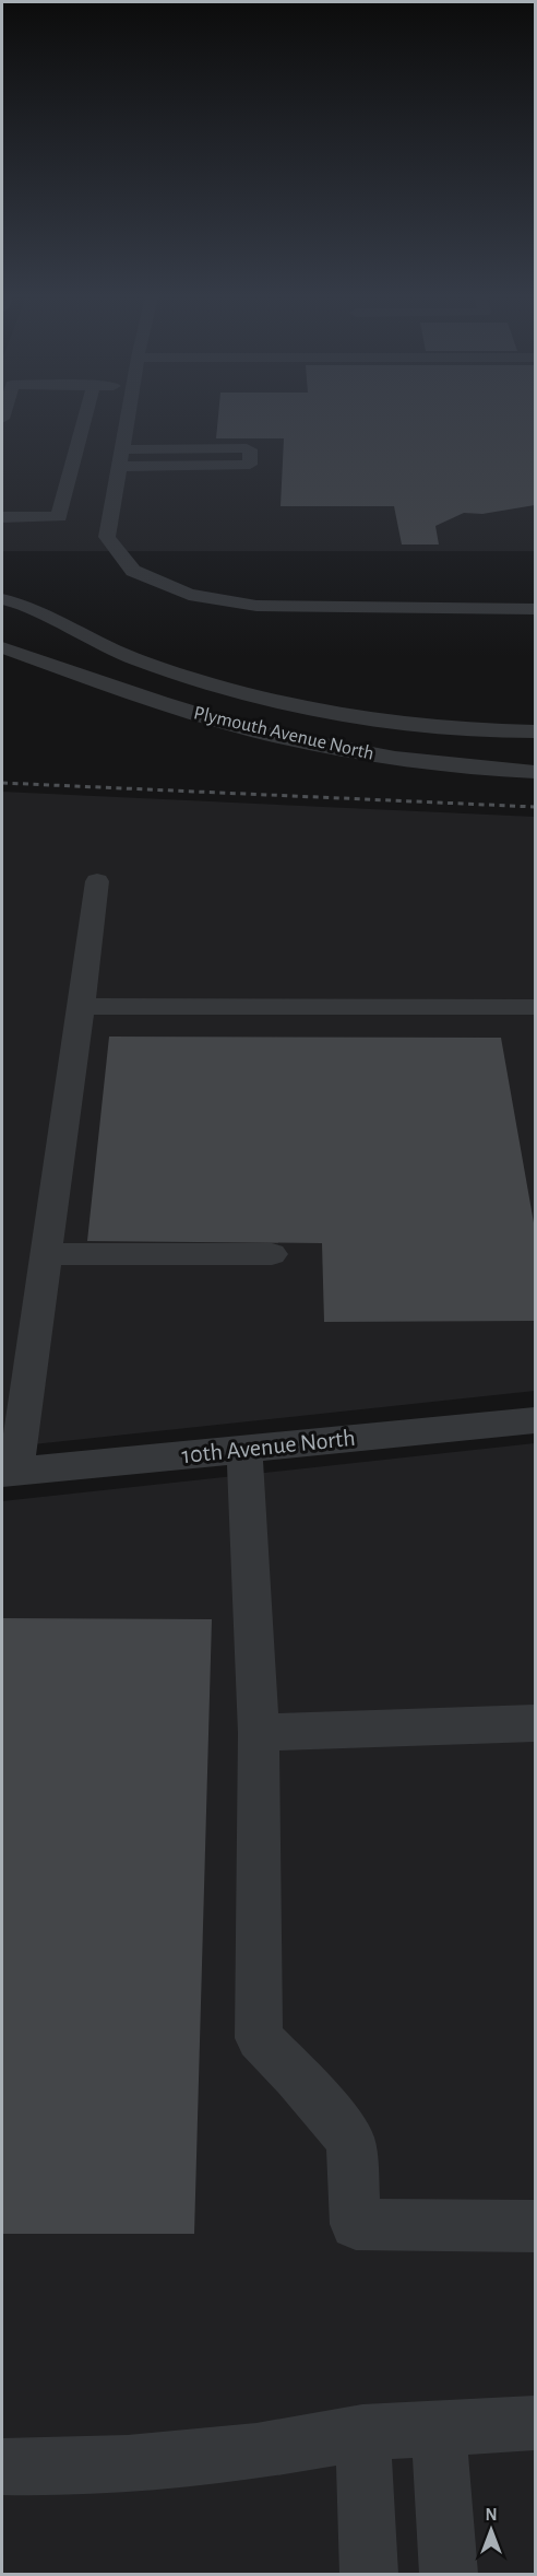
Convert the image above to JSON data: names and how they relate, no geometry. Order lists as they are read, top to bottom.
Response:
{
  "streets": {
    "street": ["Plymouth Avenue North", "10th Avenue North"]
  },
  "north": "top"
}
